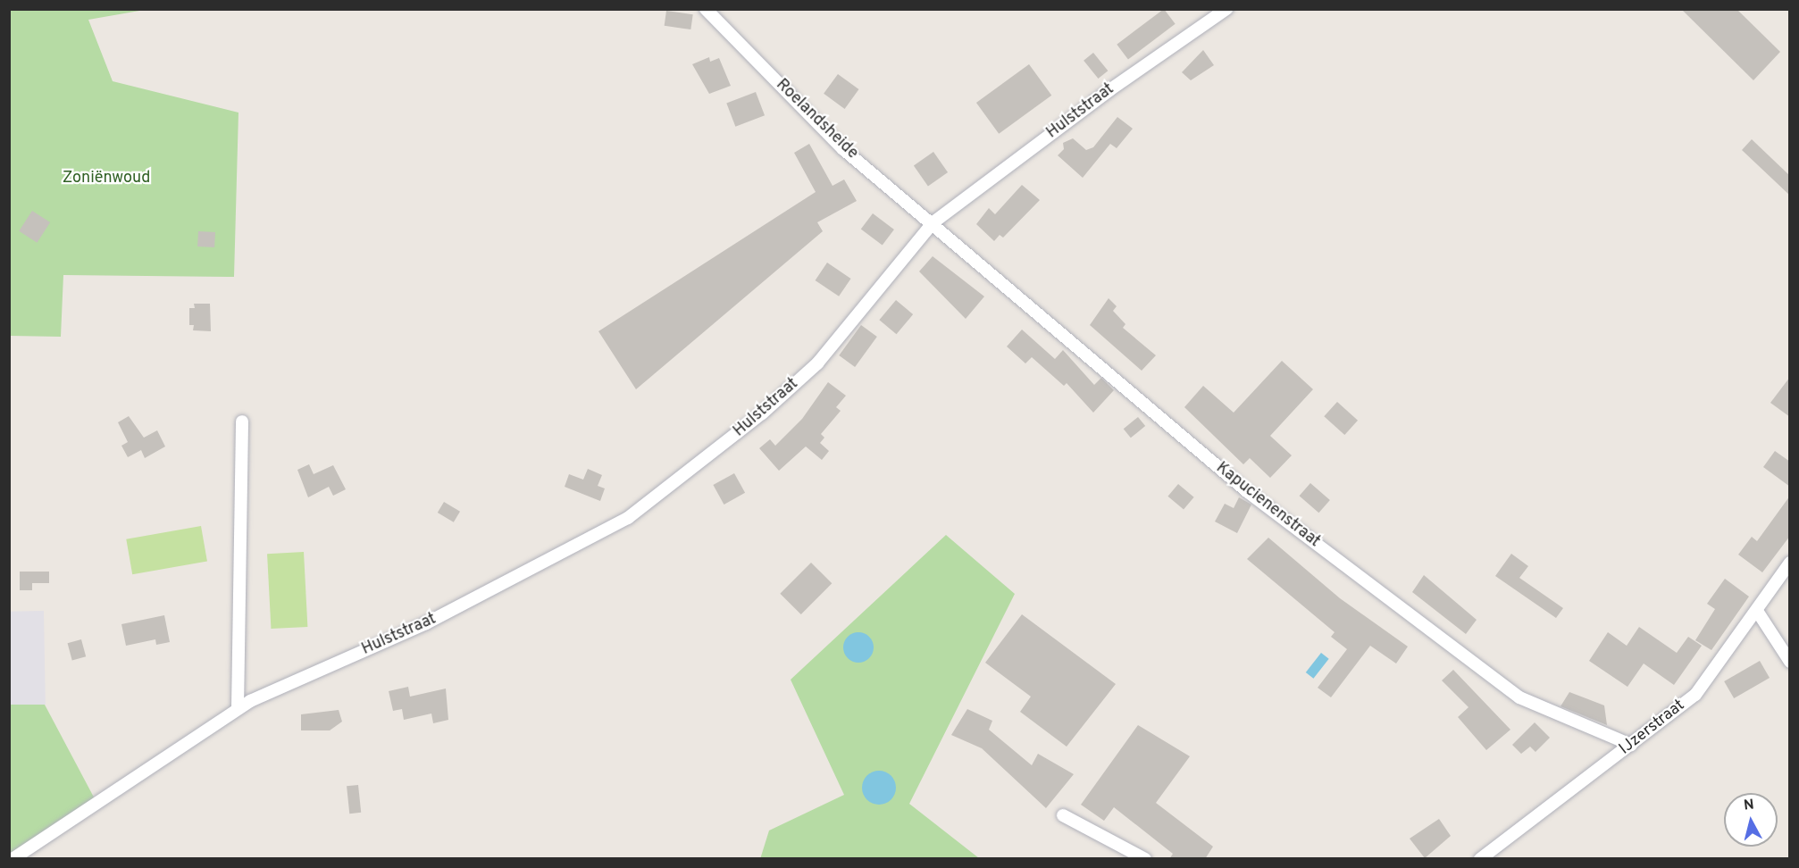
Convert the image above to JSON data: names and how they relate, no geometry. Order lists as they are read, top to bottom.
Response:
{
  "streets": {
    "street": [
      "Hulststraat",
      "Roelandsheide",
      "Kapucienenstraat",
      "IJzerstraat"
    ]
  },
  "crossings": [
    ["Hulststraat", "Roelandsheide"],
    ["Hulststraat", "Kapucienenstraat"],
    ["Roelandsheide", "Kapucienenstraat"],
    ["Kapucienenstraat", "IJzerstraat"]
  ],
  "parks": ["Zoniënwoud"],
  "north": "top"
}
